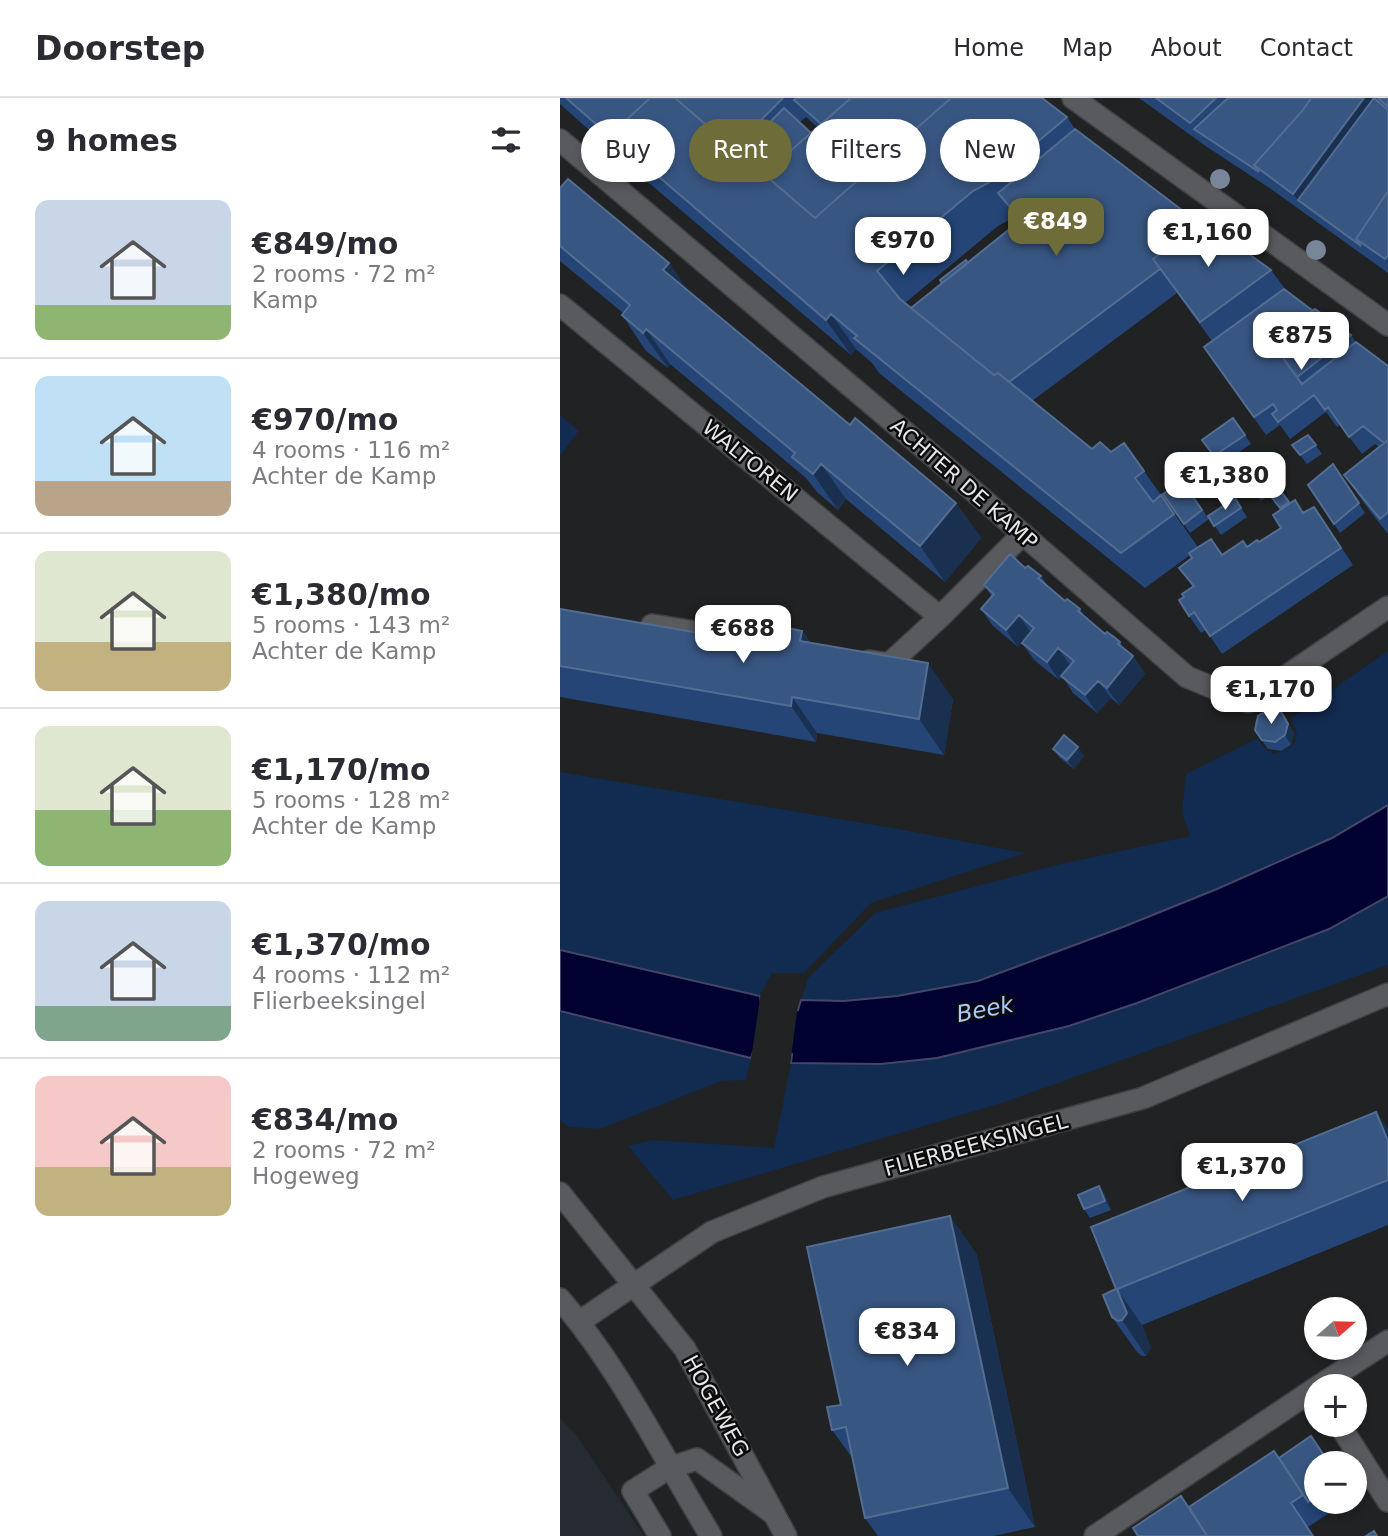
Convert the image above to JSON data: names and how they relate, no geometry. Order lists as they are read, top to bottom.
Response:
{
  "streets": {
    "street": [
      "WALTOREN",
      "ACHTER DE KAMP",
      "FLIERBEEKSINGEL",
      "HOGEWEG"
    ]
  },
  "crossings": [
    ["FLIERBEEKSINGEL", "HOGEWEG"]
  ],
  "water": ["Beek"],
  "north": "right",
  "page": {
    "header": "Doorstep",
    "nav": [
      "Home",
      "Map",
      "About",
      "Contact"
    ],
    "heading": "9 homes",
    "chip": [
      "Buy",
      "Rent",
      "Filters",
      "New"
    ],
    "list": [
      {
        "name": "€849/mo",
        "note": "2 rooms · 72 m² · Kamp"
      },
      {
        "name": "€970/mo",
        "note": "4 rooms · 116 m² · Achter de Kamp"
      },
      {
        "name": "€1,380/mo",
        "note": "5 rooms · 143 m² · Achter de Kamp"
      },
      {
        "name": "€1,170/mo",
        "note": "5 rooms · 128 m² · Achter de Kamp"
      },
      {
        "name": "€1,370/mo",
        "note": "4 rooms · 112 m² · Flierbeeksingel"
      },
      {
        "name": "€834/mo",
        "note": "2 rooms · 72 m² · Hogeweg"
      }
    ],
    "price": [
      "€849",
      "€1,160",
      "€970",
      "€875",
      "€1,380",
      "€688",
      "€1,170",
      "€1,370",
      "€834"
    ],
    "map_buttons": ["+", "−"]
  }
}
